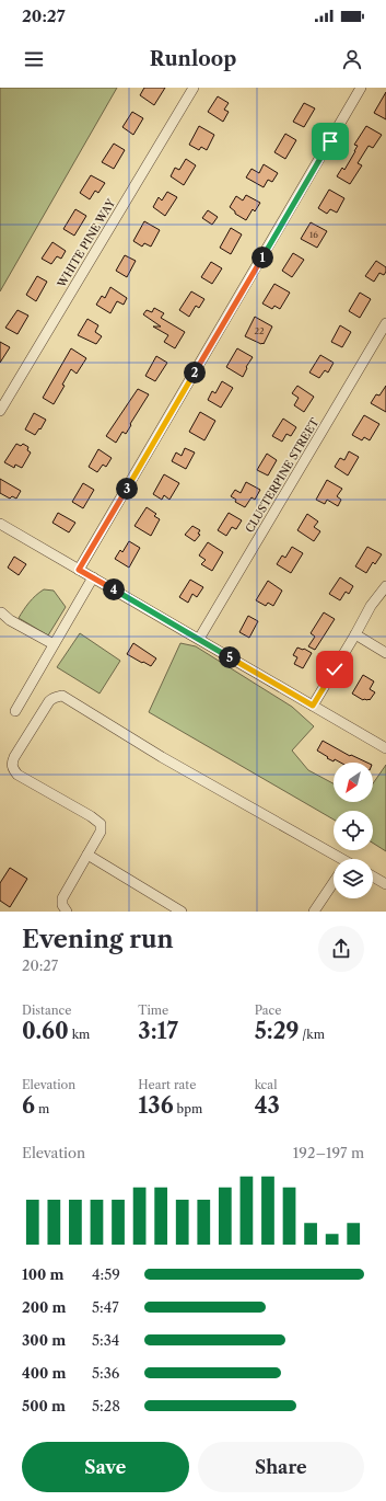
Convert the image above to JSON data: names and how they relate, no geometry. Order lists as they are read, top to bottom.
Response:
{
  "streets": {
    "street": ["WHITE PINE WAY", "CLUSTERPINE STREET"]
  },
  "house_numbers": ["16", "22"],
  "north": "bottom left",
  "page": {
    "status": "20:27",
    "header": "Runloop",
    "pins": [
      "1",
      "2",
      "3",
      "4",
      "5"
    ],
    "heading": ["Evening run", "20:27"],
    "stats": [
      ["Distance", "0.60 km"],
      ["Time", "3:17"],
      ["Pace", "5:29 /km"],
      ["Elevation", "6 m"],
      ["Heart rate", "136 bpm"],
      ["kcal", "43"]
    ],
    "chart": ["Elevation", "192–197 m"],
    "list": [
      {
        "name": "100 m",
        "note": "4:59"
      },
      {
        "name": "200 m",
        "note": "5:47"
      },
      {
        "name": "300 m",
        "note": "5:34"
      },
      {
        "name": "400 m",
        "note": "5:36"
      },
      {
        "name": "500 m",
        "note": "5:28"
      }
    ],
    "buttons": ["Save", "Share"]
  }
}
